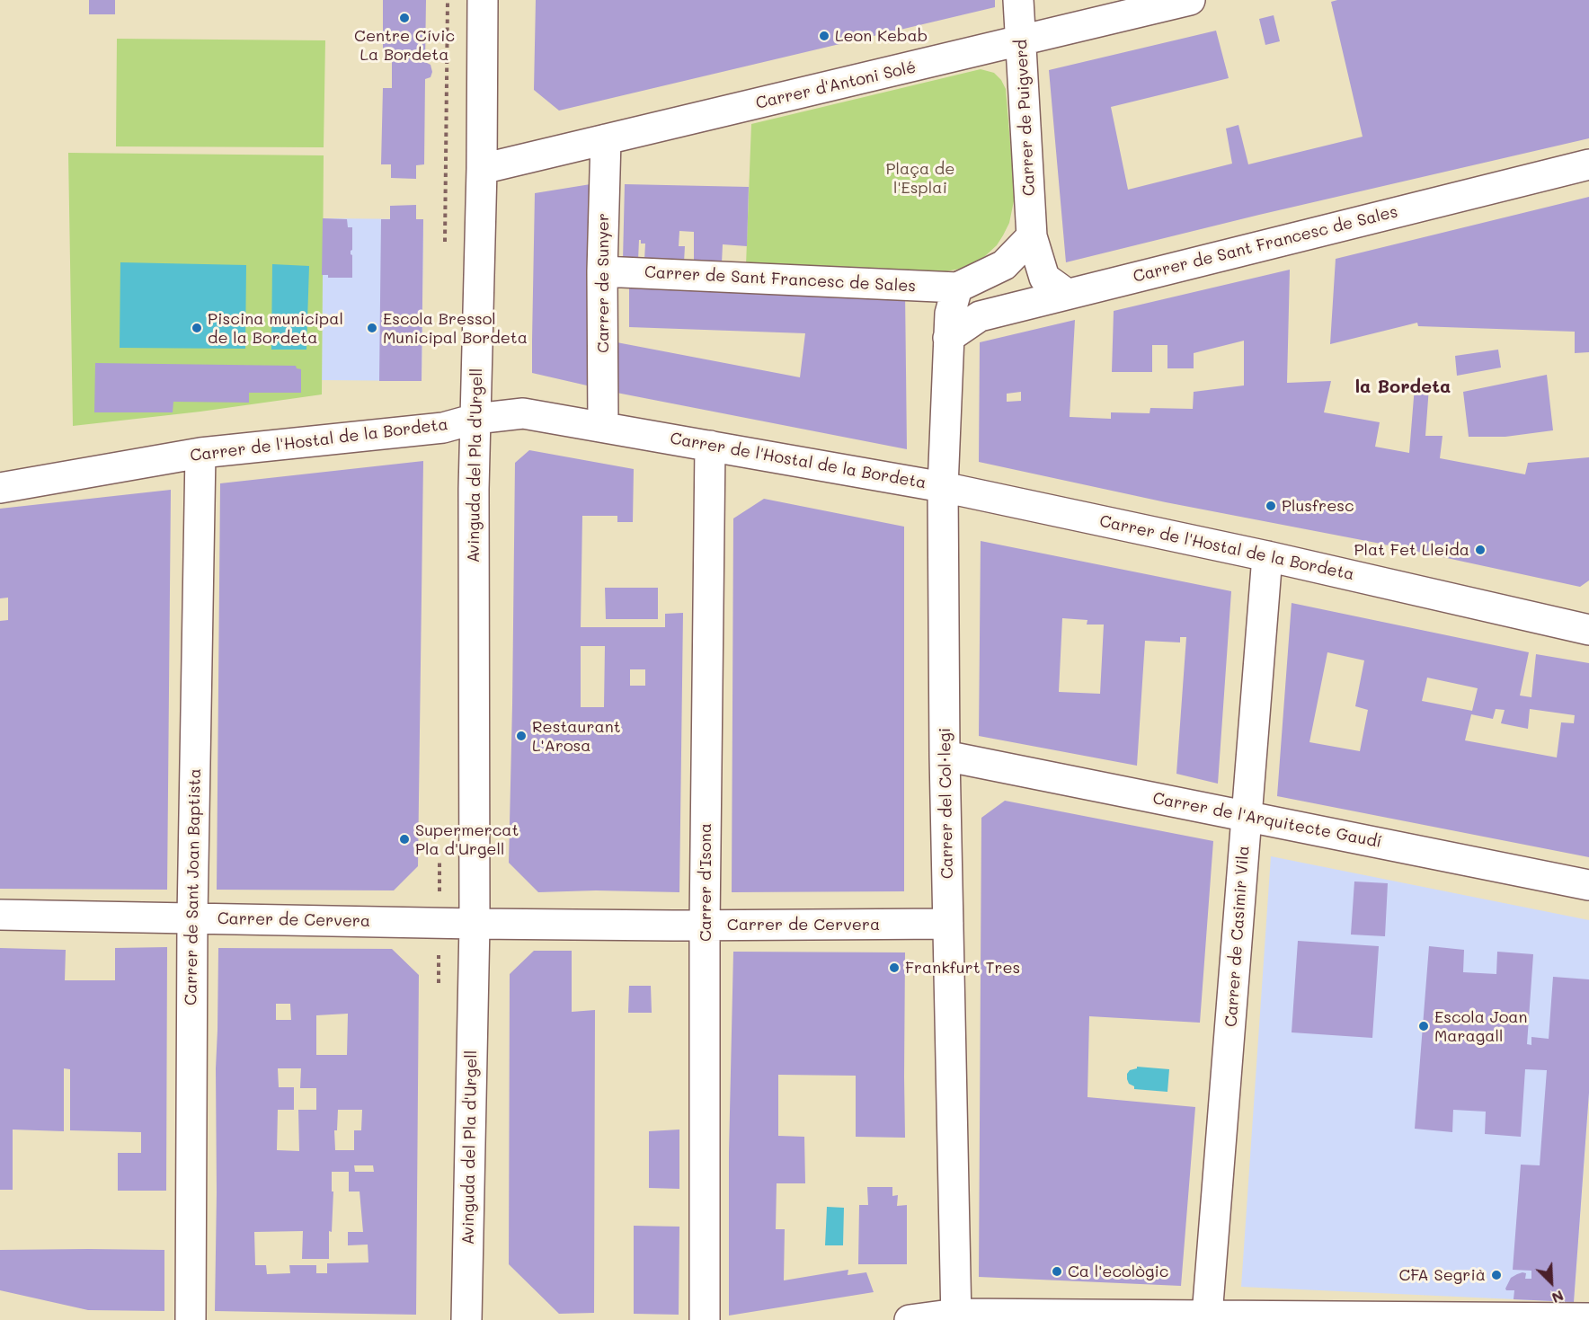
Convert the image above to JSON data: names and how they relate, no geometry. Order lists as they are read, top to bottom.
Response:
{
  "streets": {
    "street": [
      "Carrer d'Antoni Solé",
      "Carrer de Puigverd",
      "Carrer de Sant Francesc de Sales",
      "Carrer de Sunyer",
      "Carrer de l'Hostal de la Bordeta",
      "Avinguda del Pla d'Urgell",
      "Carrer del Col·legi",
      "Carrer de l'Arquitecte Gaudí",
      "Carrer d'Isona",
      "Carrer de Sant Joan Baptista",
      "Carrer de Cervera",
      "Carrer de Casimir Vila"
    ]
  },
  "crossings": [
    ["Carrer d'Antoni Solé", "Carrer de Puigverd"],
    ["Carrer d'Antoni Solé", "Carrer de Sunyer"],
    ["Carrer d'Antoni Solé", "Avinguda del Pla d'Urgell"],
    ["Carrer de Puigverd", "Carrer de Sant Francesc de Sales"],
    ["Carrer de Sant Francesc de Sales", "Carrer de Sunyer"],
    ["Carrer de Sant Francesc de Sales", "Carrer del Col·legi"],
    ["Carrer de Sunyer", "Carrer de l'Hostal de la Bordeta"],
    ["Carrer de l'Hostal de la Bordeta", "Avinguda del Pla d'Urgell"],
    ["Carrer de l'Hostal de la Bordeta", "Carrer del Col·legi"],
    ["Carrer de l'Hostal de la Bordeta", "Carrer d'Isona"],
    ["Carrer de l'Hostal de la Bordeta", "Carrer de Sant Joan Baptista"],
    ["Carrer de l'Hostal de la Bordeta", "Carrer de Casimir Vila"],
    ["Avinguda del Pla d'Urgell", "Carrer de Cervera"],
    ["Carrer del Col·legi", "Carrer de l'Arquitecte Gaudí"],
    ["Carrer del Col·legi", "Carrer de Cervera"],
    ["Carrer de l'Arquitecte Gaudí", "Carrer de Casimir Vila"],
    ["Carrer d'Isona", "Carrer de Cervera"],
    ["Carrer de Sant Joan Baptista", "Carrer de Cervera"]
  ],
  "districts": ["la Bordeta"],
  "parks": ["Plaça de l'Esplai"],
  "places": [
    "Centre Cívic La Bordeta",
    "Leon Kebab",
    "Piscina municipal de la Bordeta",
    "Escola Bressol Municipal Bordeta",
    "Plusfresc",
    "Plat Fet Lleida",
    "Restaurant L'Arosa",
    "Supermercat Pla d'Urgell",
    "Frankfurt Tres",
    "Escola Joan Maragall",
    "Ca l'ecològic",
    "CFA Segrià"
  ],
  "north": "bottom right"
}
